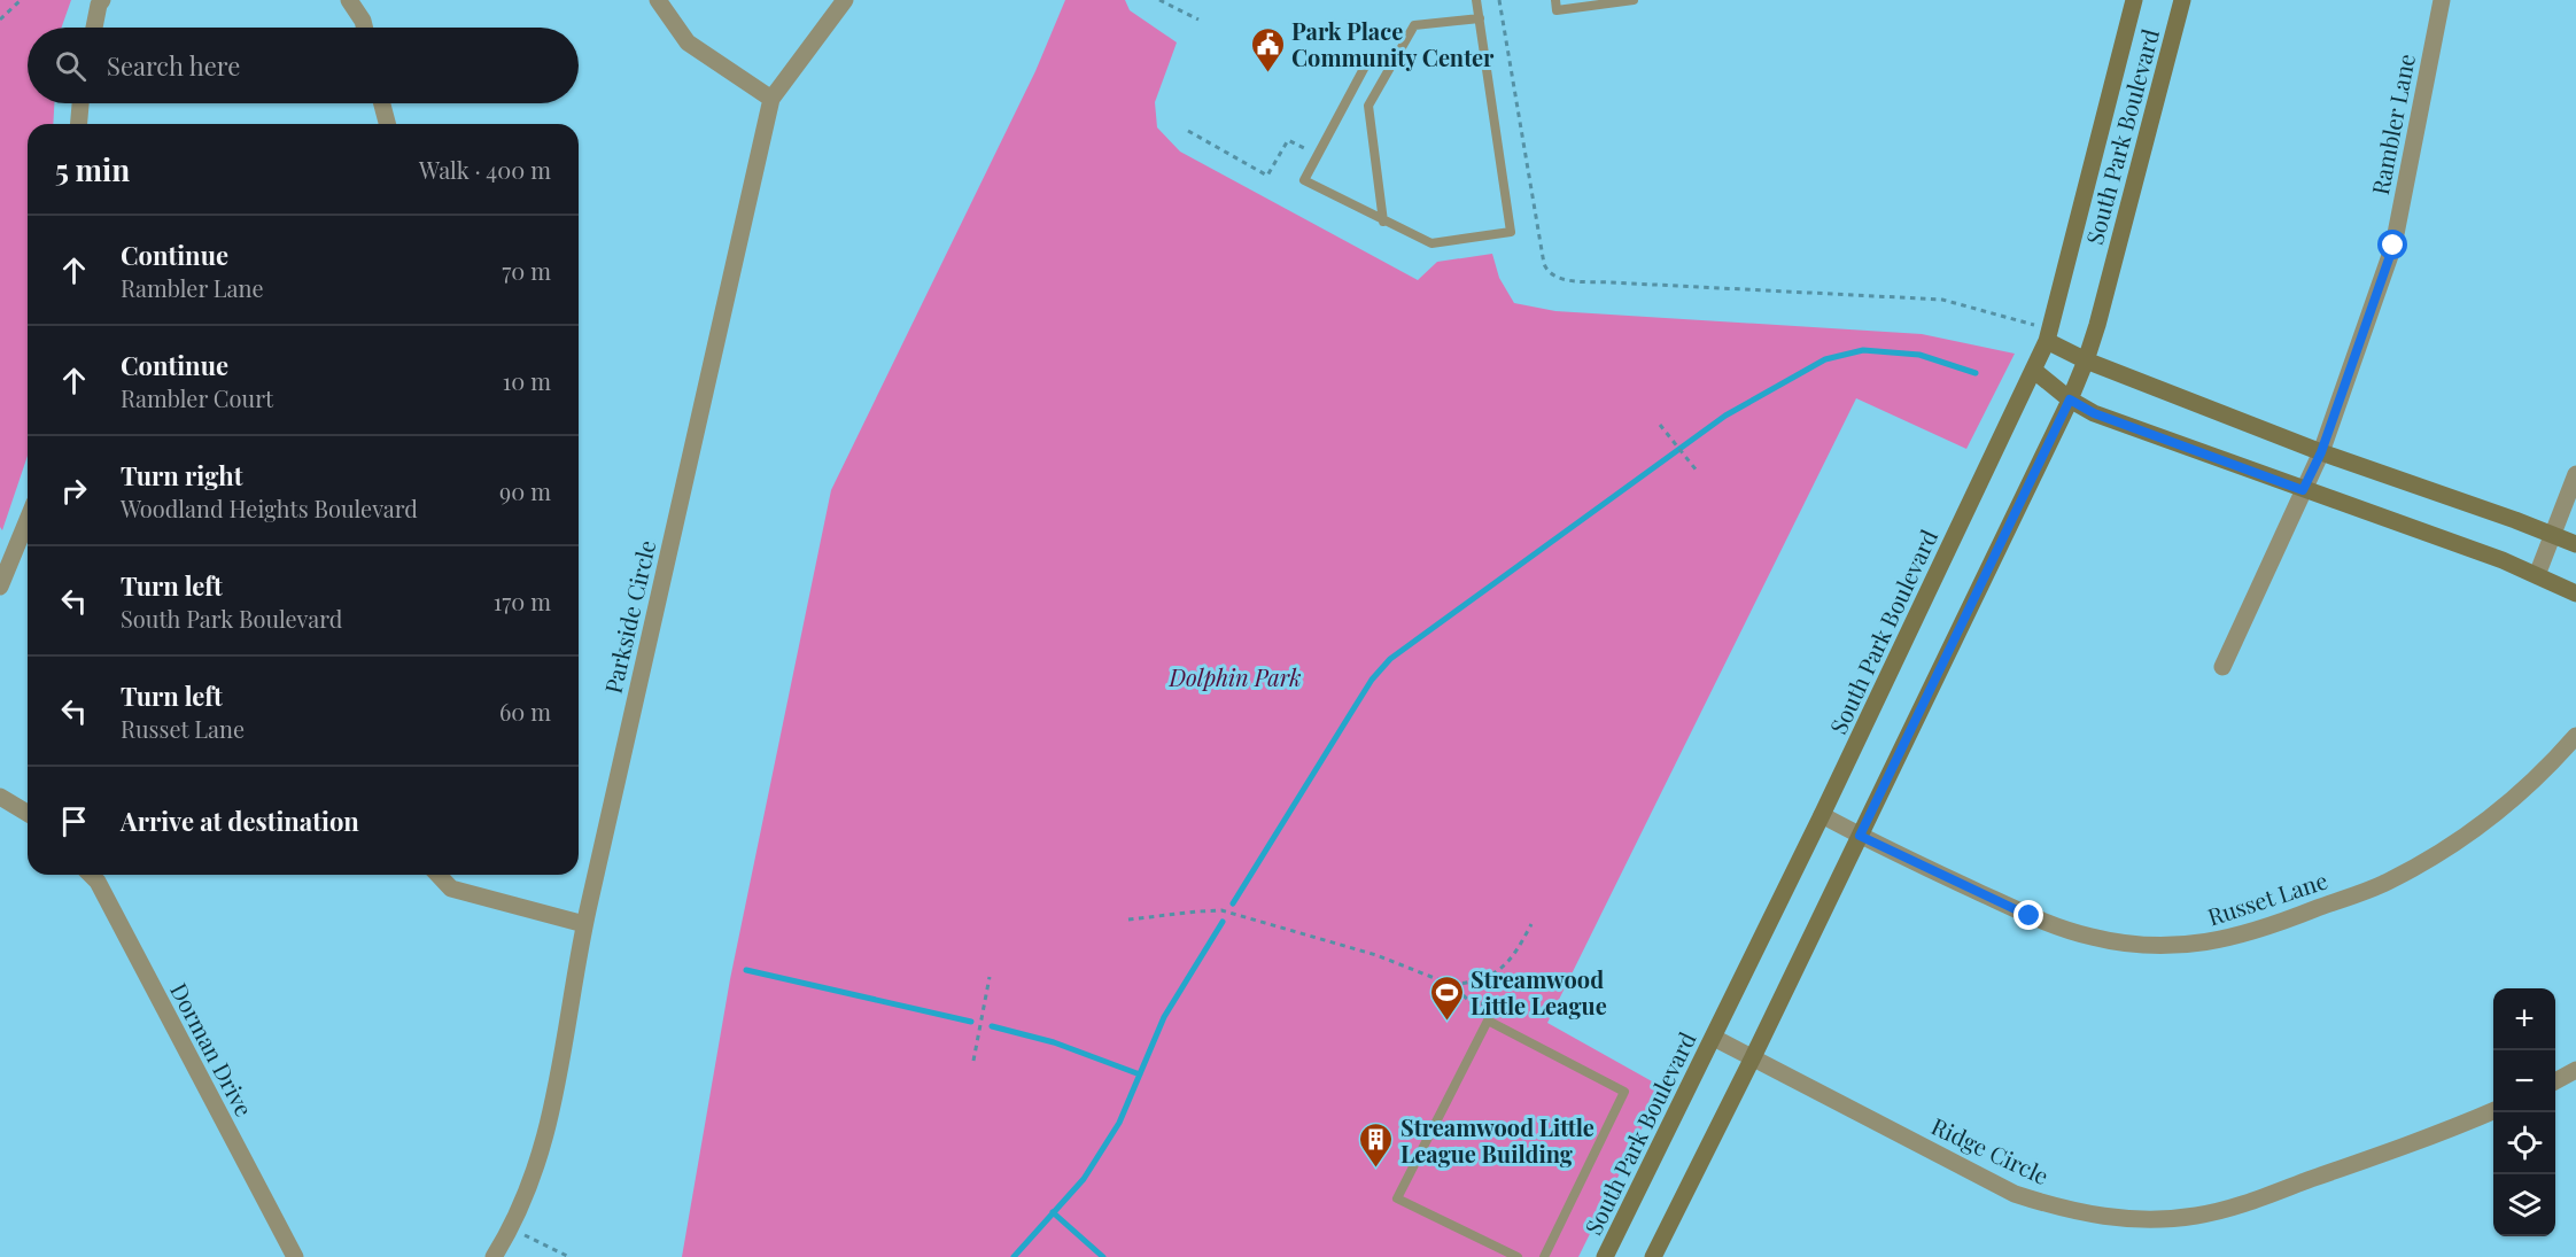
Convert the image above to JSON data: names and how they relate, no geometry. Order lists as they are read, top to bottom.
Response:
{
  "streets": {
    "street": [
      "Rambler Lane",
      "South Park Boulevard",
      "Parkside Circle",
      "Russet Lane",
      "Dorman Drive",
      "Ridge Circle"
    ]
  },
  "crossings": [
    ["South Park Boulevard", "Russet Lane"],
    ["South Park Boulevard", "Ridge Circle"]
  ],
  "parks": ["Dolphin Park"],
  "places": {
    "public building": ["Park Place Community Center"],
    "sports": ["Streamwood Little League"],
    "building": ["Streamwood Little League Building"]
  },
  "page": {
    "search": "Search here",
    "heading": ["5 min", "Walk · 400 m"],
    "list": [
      ["Continue", "Rambler Lane", "70 m"],
      ["Continue", "Rambler Court", "10 m"],
      ["Turn right", "Woodland Heights Boulevard", "90 m"],
      ["Turn left", "South Park Boulevard", "170 m"],
      ["Turn left", "Russet Lane", "60 m"],
      "Arrive at destination"
    ],
    "map_buttons": ["+", "−"]
  }
}
